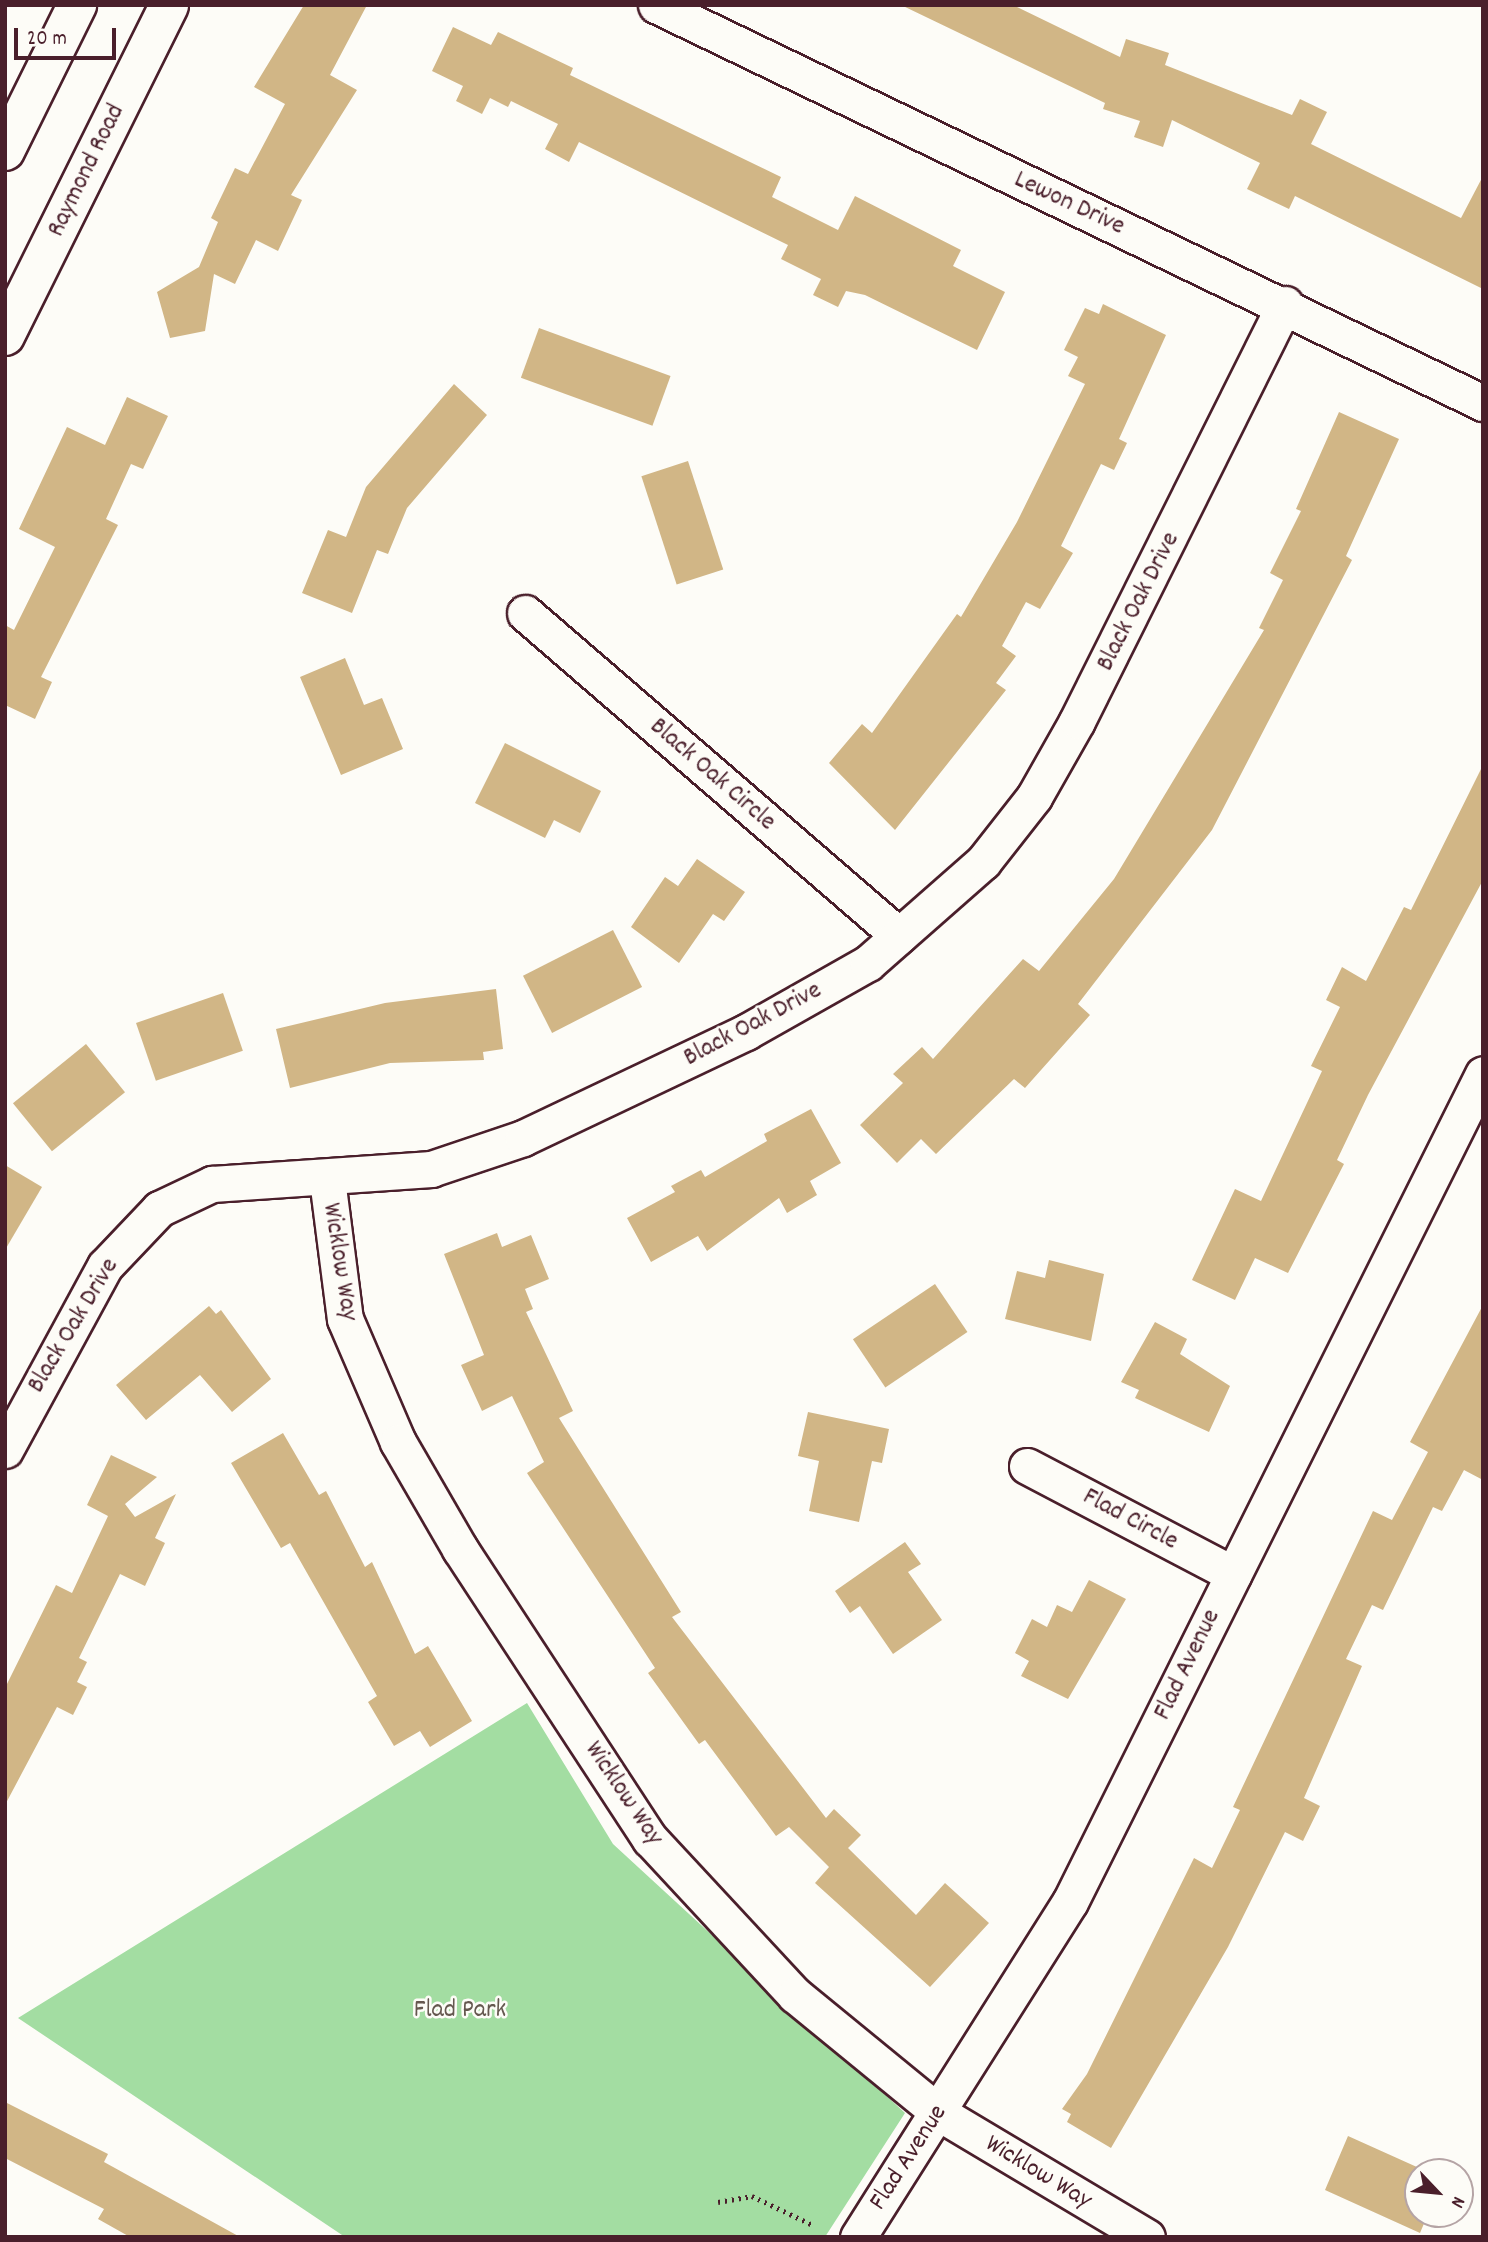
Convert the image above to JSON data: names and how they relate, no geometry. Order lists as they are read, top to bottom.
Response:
{
  "streets": {
    "main road": ["Raymond Road"],
    "street": [
      "Lewon Drive",
      "Black Oak Drive",
      "Black Oak Circle",
      "Wicklow Way",
      "Flad Circle",
      "Flad Avenue"
    ]
  },
  "crossings": [
    ["Lewon Drive", "Black Oak Drive"],
    ["Black Oak Drive", "Black Oak Circle"],
    ["Black Oak Drive", "Wicklow Way"],
    ["Wicklow Way", "Flad Avenue"],
    ["Flad Circle", "Flad Avenue"]
  ],
  "parks": ["Flad Park"],
  "scale_bar": "20 m",
  "north": "bottom right"
}
